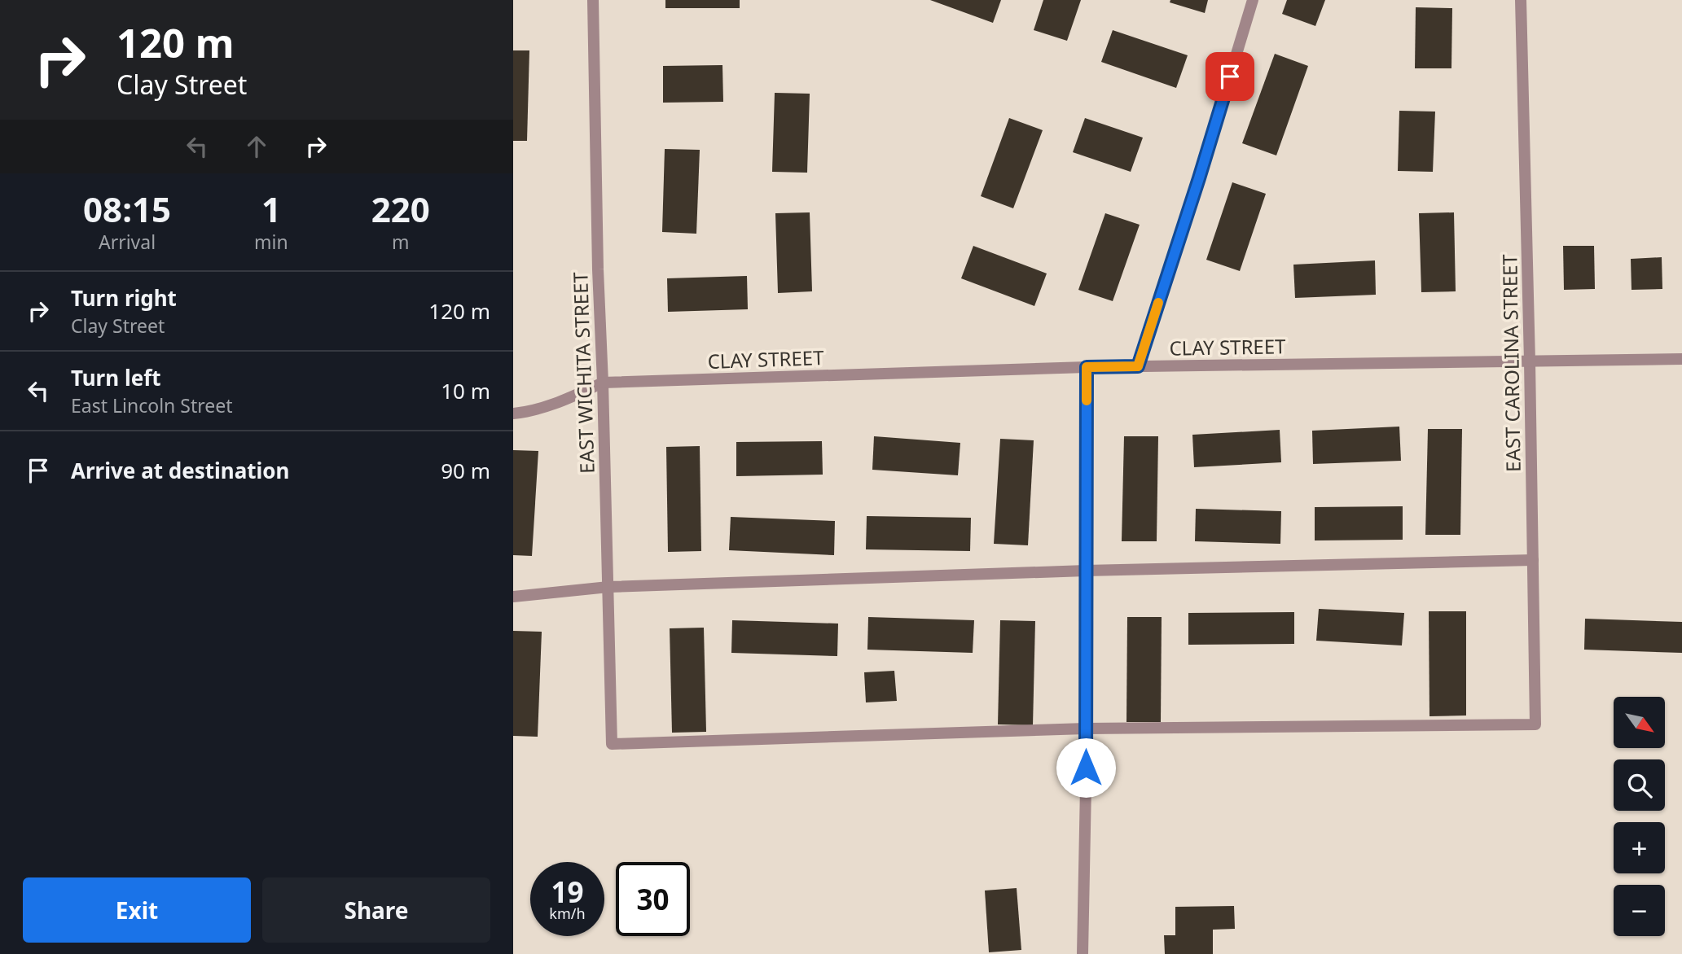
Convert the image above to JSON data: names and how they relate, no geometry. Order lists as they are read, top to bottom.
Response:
{
  "streets": {
    "street": ["CLAY STREET", "EAST CAROLINA STREET", "EAST WICHITA STREET"]
  },
  "crossings": [
    ["CLAY STREET", "EAST CAROLINA STREET"],
    ["CLAY STREET", "EAST WICHITA STREET"],
    ["EAST CAROLINA STREET", "EAST WICHITA STREET"]
  ],
  "north": "bottom right",
  "page": {
    "turn": ["120 m", "Clay Street"],
    "eta": [
      "08:15",
      "Arrival",
      "1",
      "min",
      "220",
      "m"
    ],
    "list": [
      {
        "name": "Turn right",
        "note": "Clay Street",
        "value": "120 m"
      },
      {
        "name": "Turn left",
        "note": "East Lincoln Street",
        "value": "10 m"
      },
      {
        "name": "Arrive at destination",
        "value": "90 m"
      }
    ],
    "map_buttons": ["+", "−"],
    "speed": "19 km/h",
    "limit": "30",
    "buttons": ["Exit", "Share"]
  }
}
